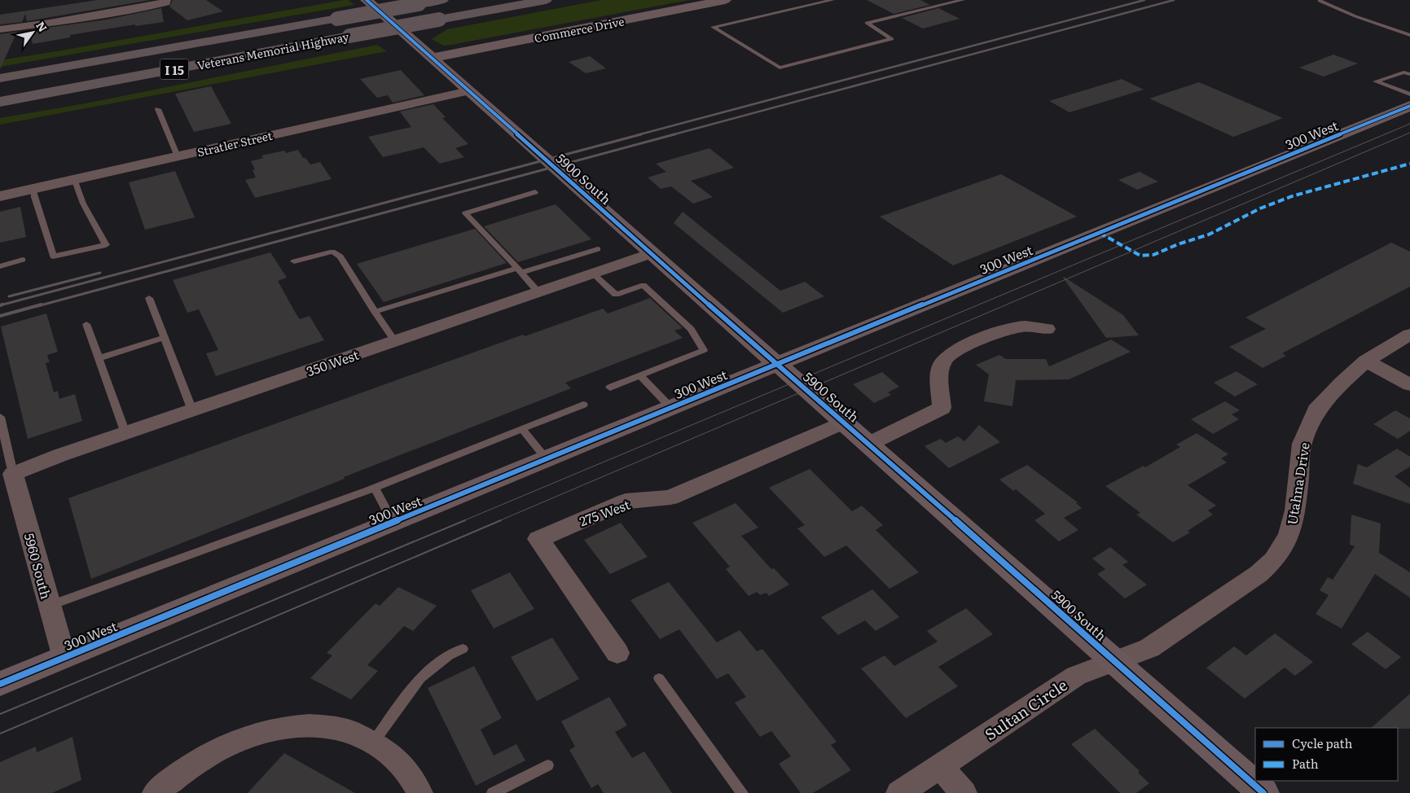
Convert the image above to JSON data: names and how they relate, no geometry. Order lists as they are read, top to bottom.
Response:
{
  "streets": {
    "highway": ["Veterans Memorial Highway", "I 15"],
    "street": [
      "Commerce Drive",
      "300 West",
      "Stratler Street",
      "5900 South",
      "350 West",
      "Utahna Drive",
      "275 West",
      "5960 South",
      "Sultan Circle"
    ]
  },
  "crossings": [
    ["Commerce Drive", "5900 South"],
    ["300 West", "5900 South"],
    ["300 West", "5960 South"],
    ["Stratler Street", "5900 South"],
    ["5900 South", "350 West"],
    ["5900 South", "Utahna Drive"],
    ["5900 South", "275 West"],
    ["5900 South", "Sultan Circle"],
    ["350 West", "5960 South"],
    ["Utahna Drive", "Sultan Circle"]
  ],
  "legend": ["Cycle path", "Path"],
  "north": "top right"
}
